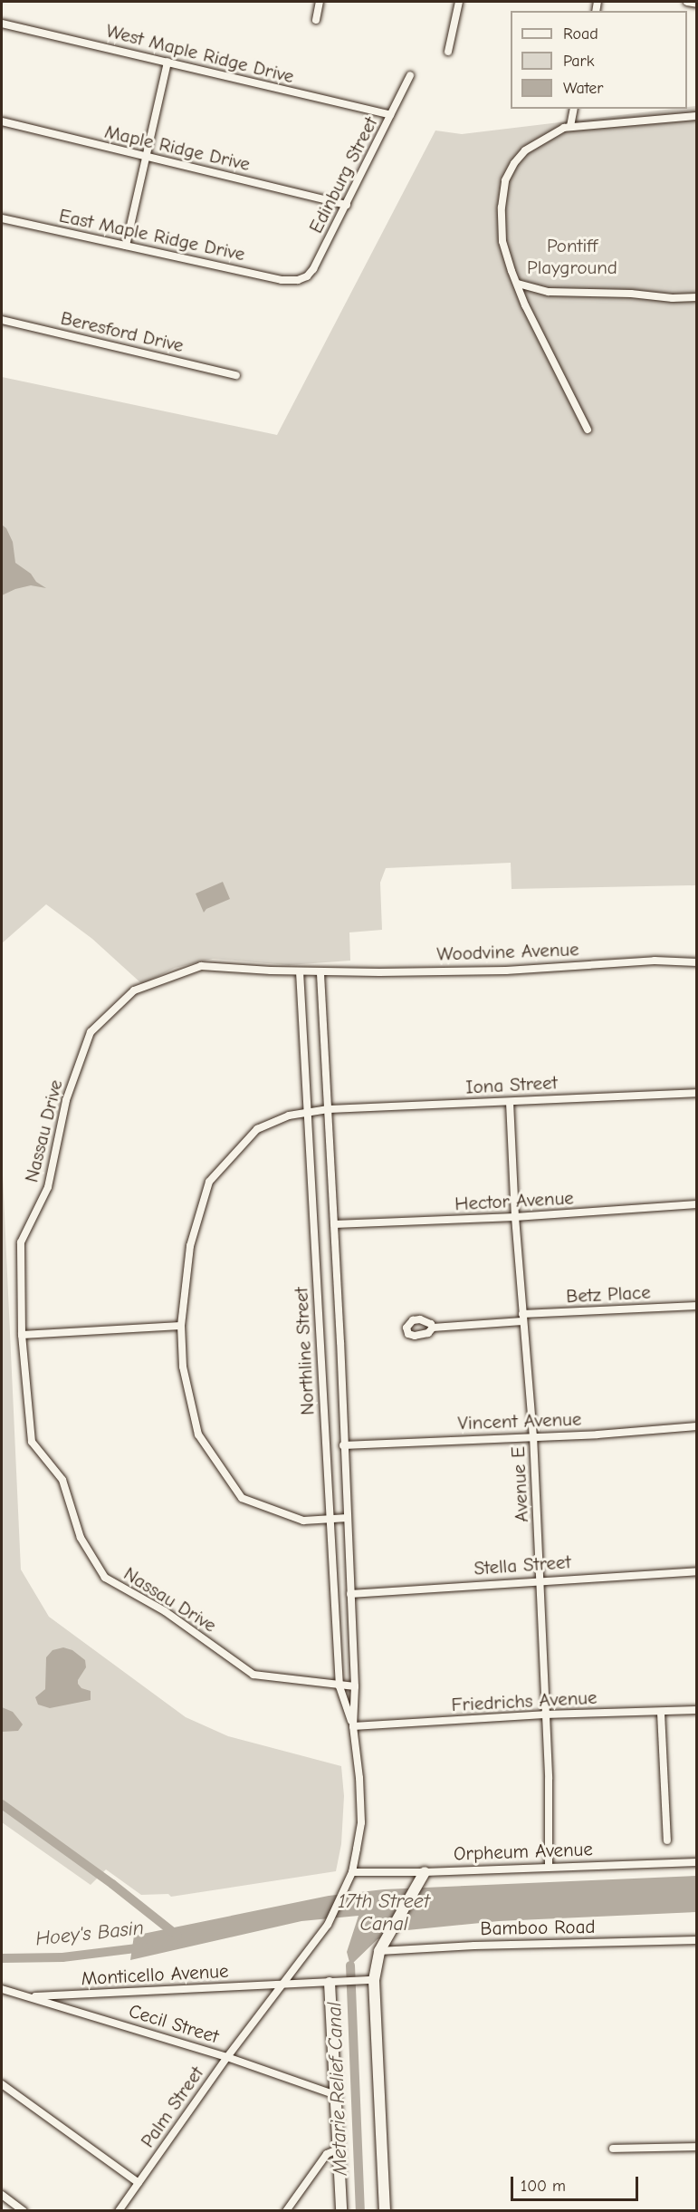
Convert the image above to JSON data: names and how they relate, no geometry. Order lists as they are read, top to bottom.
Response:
{
  "streets": {
    "street": [
      "West Maple Ridge Drive",
      "Maple Ridge Drive",
      "Edinburg Street",
      "East Maple Ridge Drive",
      "Beresford Drive",
      "Woodvine Avenue",
      "Iona Street",
      "Nassau Drive",
      "Hector Avenue",
      "Betz Place",
      "Northline Street",
      "Vincent Avenue",
      "Avenue E",
      "Stella Street",
      "Friedrichs Avenue",
      "Orpheum Avenue",
      "Bamboo Road",
      "Monticello Avenue",
      "Cecil Street",
      "Palm Street"
    ]
  },
  "crossings": [
    ["West Maple Ridge Drive", "Edinburg Street"],
    ["Maple Ridge Drive", "Edinburg Street"],
    ["Edinburg Street", "East Maple Ridge Drive"],
    ["Woodvine Avenue", "Nassau Drive"],
    ["Woodvine Avenue", "Northline Street"],
    ["Iona Street", "Northline Street"],
    ["Iona Street", "Avenue E"],
    ["Nassau Drive", "Northline Street"],
    ["Hector Avenue", "Northline Street"],
    ["Hector Avenue", "Avenue E"],
    ["Betz Place", "Avenue E"],
    ["Northline Street", "Vincent Avenue"],
    ["Northline Street", "Stella Street"],
    ["Northline Street", "Friedrichs Avenue"],
    ["Northline Street", "Orpheum Avenue"],
    ["Northline Street", "Palm Street"],
    ["Vincent Avenue", "Avenue E"],
    ["Avenue E", "Stella Street"],
    ["Avenue E", "Friedrichs Avenue"],
    ["Avenue E", "Orpheum Avenue"],
    ["Monticello Avenue", "Cecil Street"],
    ["Monticello Avenue", "Palm Street"],
    ["Cecil Street", "Palm Street"]
  ],
  "water": ["17th Street Canal", "Hoey's Basin", "Metarie Relief Canal"],
  "parks": ["Pontiff Playground"],
  "legend": ["Road", "Park", "Water"],
  "scale_bar": "100 m"
}
